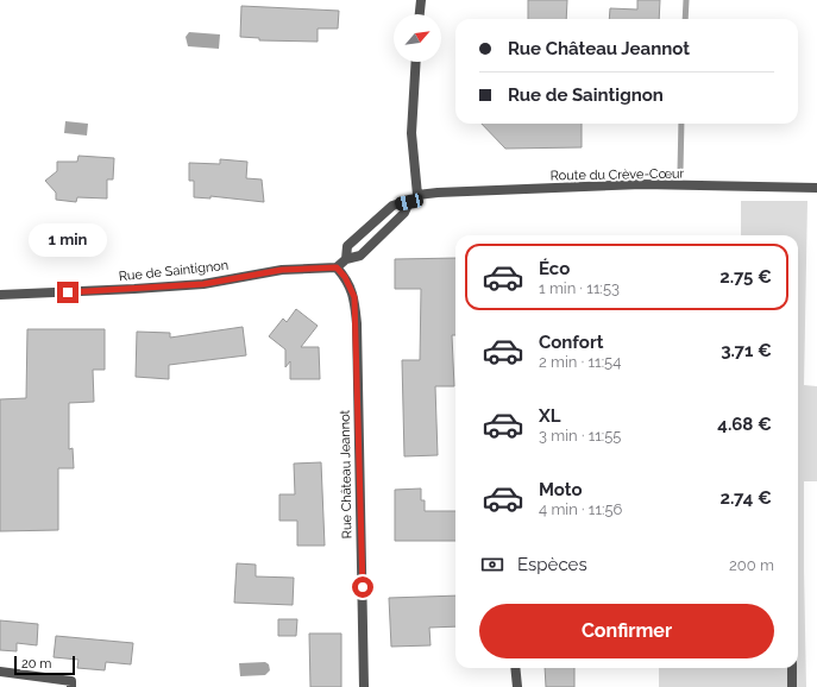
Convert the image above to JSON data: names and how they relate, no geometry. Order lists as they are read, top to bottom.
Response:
{
  "streets": {
    "street": ["Route du Crève-Cœur", "Rue de Saintignon", "Rue Château Jeannot"]
  },
  "crossings": [
    ["Rue de Saintignon", "Rue Château Jeannot"]
  ],
  "scale_bar": "20 m",
  "north": "top right",
  "page": {
    "banner": ["Rue Château Jeannot", "Rue de Saintignon"],
    "bubble": "1 min",
    "list": [
      {
        "name": "Éco",
        "note": "1 min · 11:53",
        "value": "2.75 €"
      },
      {
        "name": "Confort",
        "note": "2 min · 11:54",
        "value": "3.71 €"
      },
      {
        "name": "XL",
        "note": "3 min · 11:55",
        "value": "4.68 €"
      },
      {
        "name": "Moto",
        "note": "4 min · 11:56",
        "value": "2.74 €"
      }
    ],
    "pay": ["Espèces", "200 m"],
    "buttons": "Confirmer",
    "scale": "20 m"
  }
}
